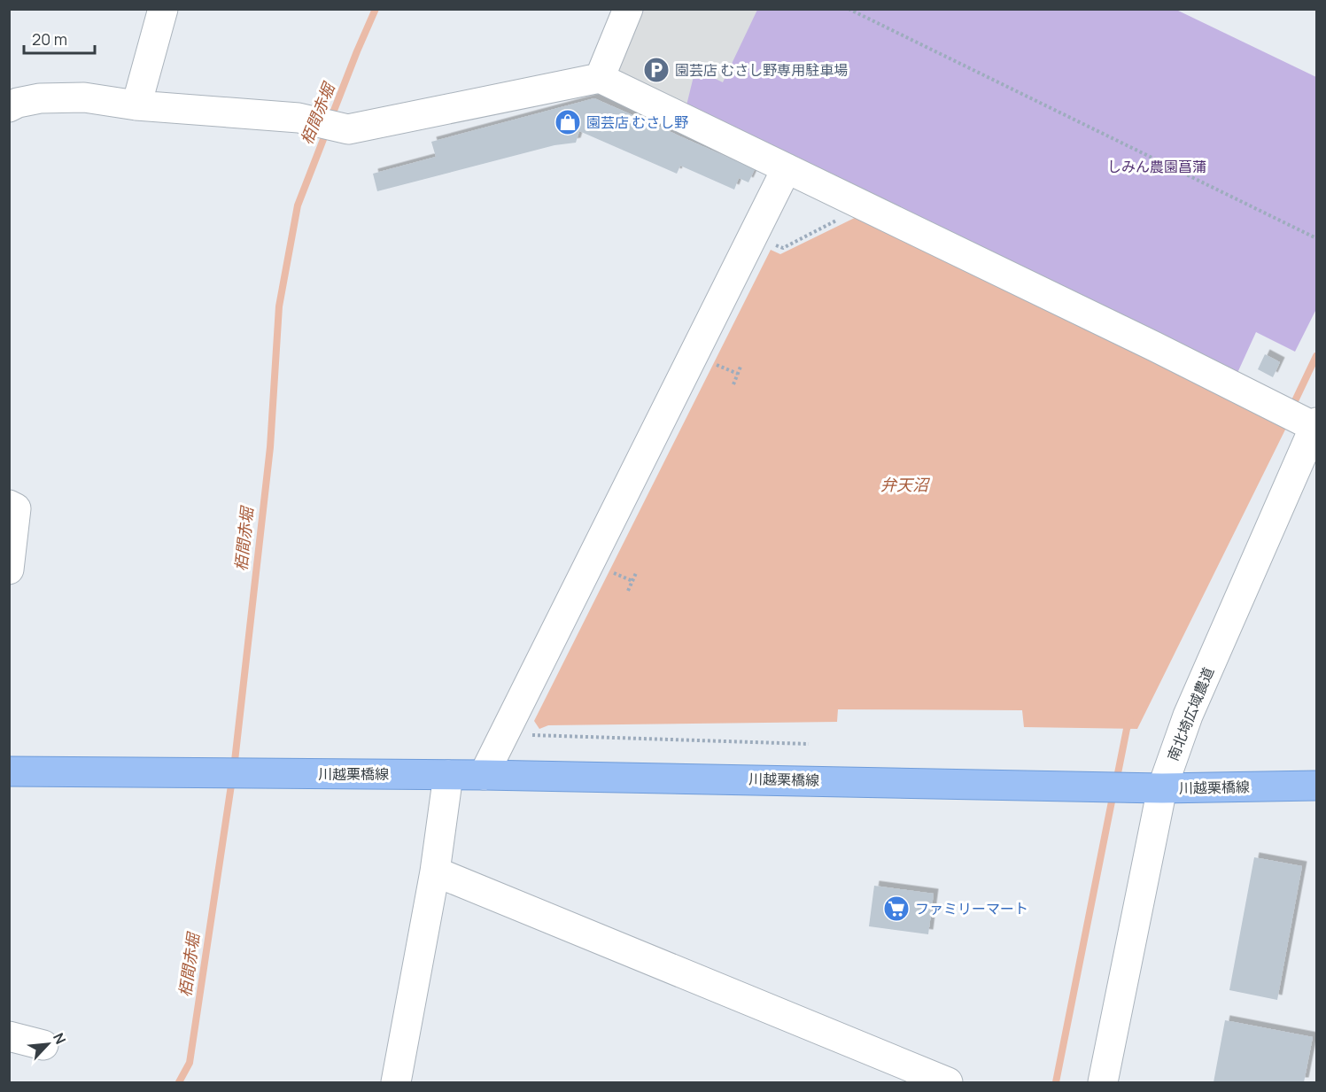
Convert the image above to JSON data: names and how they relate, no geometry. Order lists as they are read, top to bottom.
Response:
{
  "streets": {
    "main road": ["川越栗橋線"],
    "street": ["南北埼広域農道"]
  },
  "crossings": [
    ["南北埼広域農道", "川越栗橋線"]
  ],
  "water": ["栢間赤堀", "弁天沼"],
  "parks": ["しみん農園菖蒲"],
  "places": {
    "parking": ["園芸店 むさし野専用駐車場"],
    "shop": ["園芸店 むさし野"],
    "supermarket": ["ファミリーマート"]
  },
  "scale_bar": "20 m",
  "north": "top right"
}
